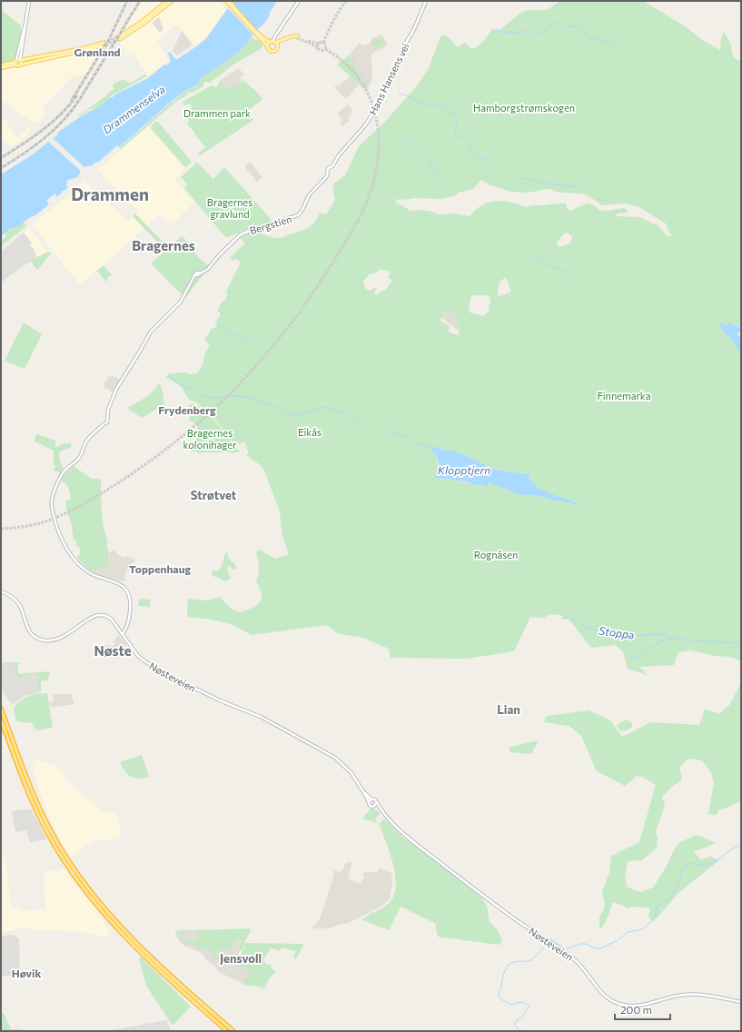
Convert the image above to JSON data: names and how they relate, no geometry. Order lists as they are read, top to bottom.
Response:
{
  "streets": {
    "main road": ["Hans Hansens vei", "Bergstien", "Nøsteveien"]
  },
  "crossings": [
    ["Hans Hansens vei", "Bergstien"],
    ["Bergstien", "Nøsteveien"]
  ],
  "districts": [
    "Grønland",
    "Drammen",
    "Bragernes",
    "Frydenberg",
    "Strøtvet",
    "Toppenhaug",
    "Nøste",
    "Lian",
    "Jensvoll",
    "Høvik"
  ],
  "water": ["Drammenselva", "Klopptjern", "Stoppa"],
  "parks": [
    "Hamborgstrømskogen",
    "Drammen park",
    "Bragernes gravlund",
    "Finnemarka",
    "Eikås",
    "Bragernes kolonihager",
    "Rognåsen"
  ],
  "scale_bar": "200 m"
}
